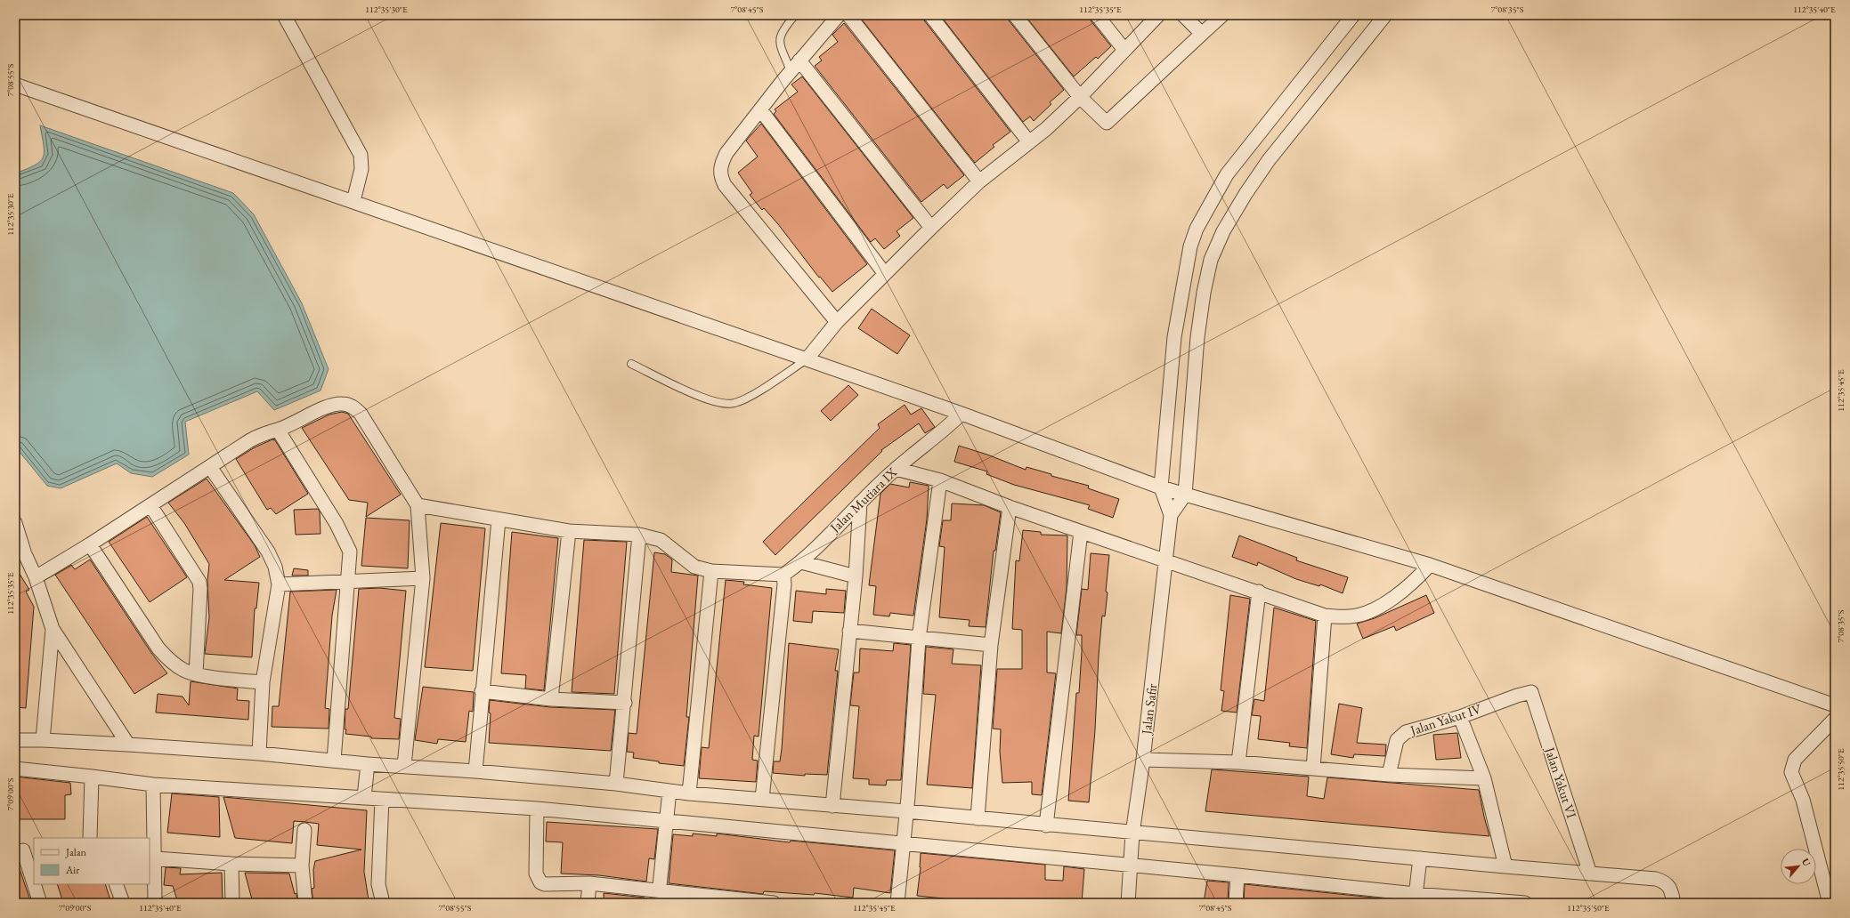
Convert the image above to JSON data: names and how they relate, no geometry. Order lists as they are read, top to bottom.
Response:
{
  "streets": {
    "street": [
      "Jalan Mutiara IX",
      "Jalan Safir",
      "Jalan Yakut IV",
      "Jalan Yakut VI"
    ]
  },
  "crossings": [
    ["Jalan Yakut IV", "Jalan Yakut VI"]
  ],
  "legend": ["Jalan", "Air"],
  "north": "top right",
  "coordinates": [
    "112°35'30\"E",
    "7°08'45\"S",
    "112°35'35\"E",
    "7°08'35\"S",
    "112°35'40\"E",
    "7°08'55\"S",
    "112°35'45\"E",
    "112°35'50\"E",
    "7°09'00\"S"
  ]
}
